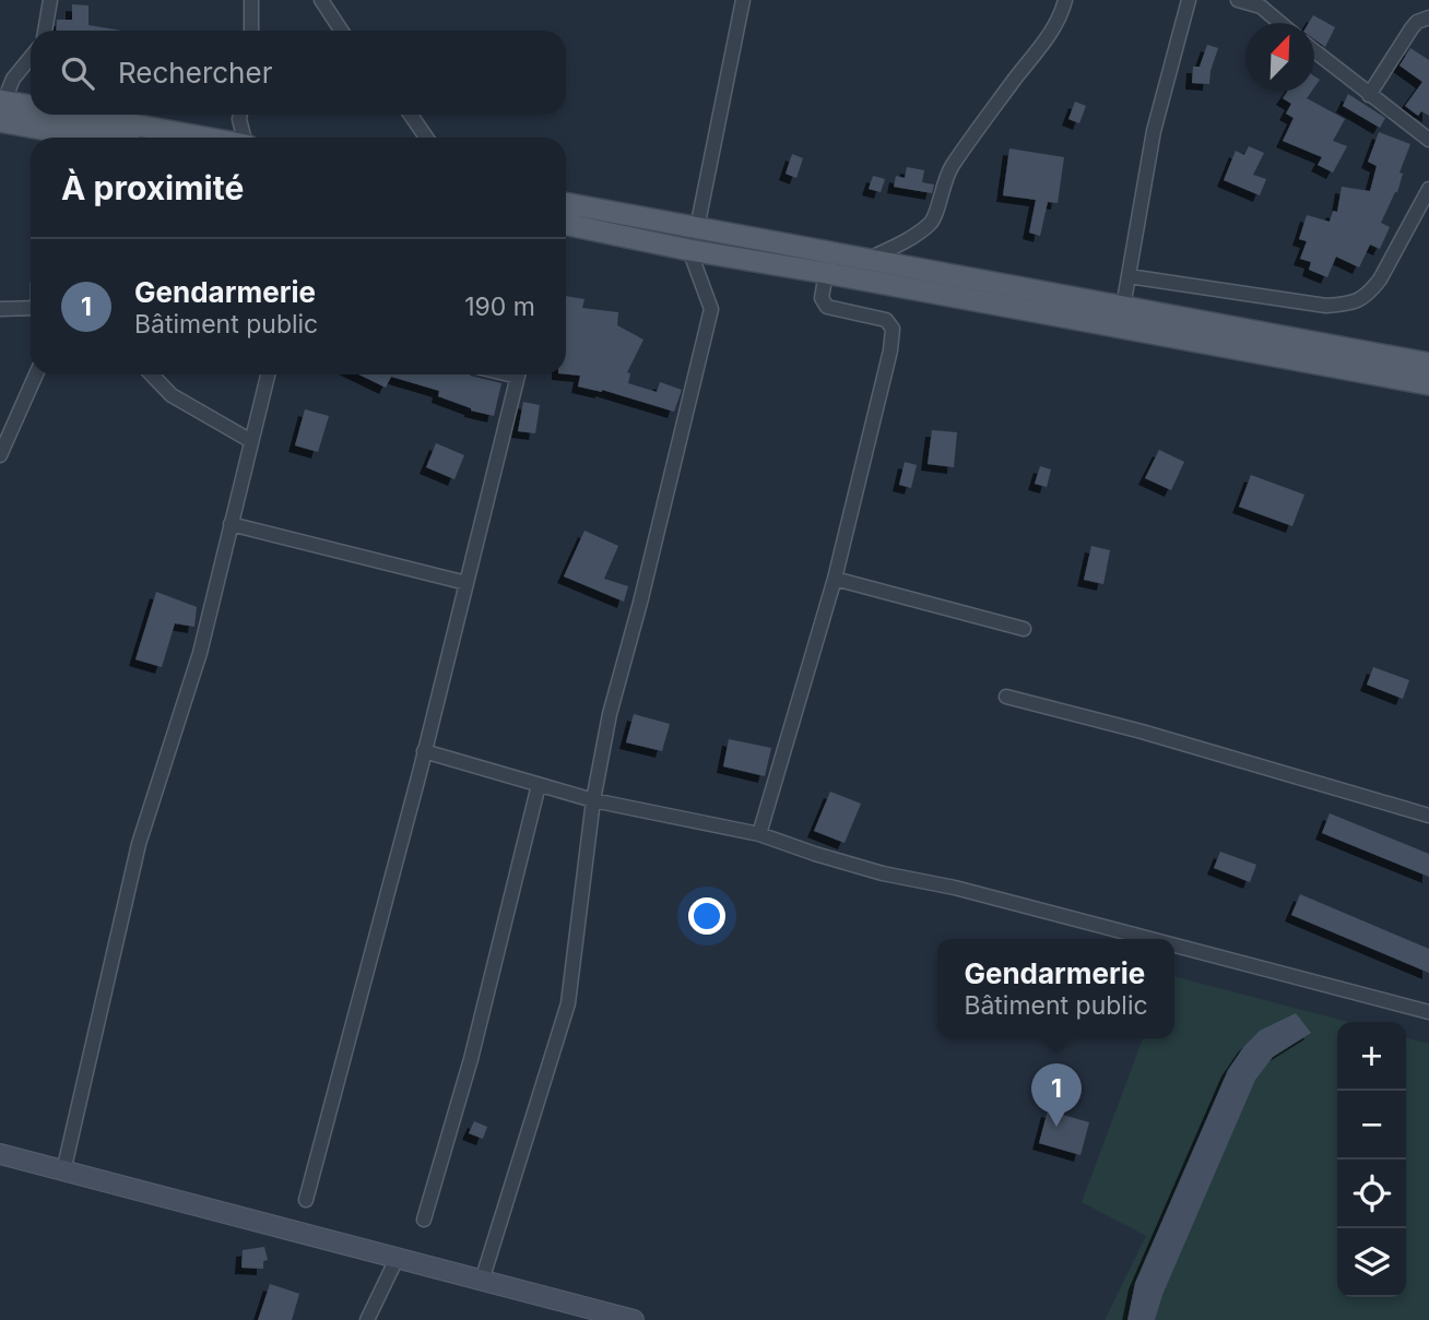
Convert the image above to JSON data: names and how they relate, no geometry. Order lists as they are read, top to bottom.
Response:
{
  "north": "top right",
  "page": {
    "search": "Rechercher",
    "heading": "À proximité",
    "list": [
      {
        "mark": "1",
        "name": "Gendarmerie",
        "note": "Bâtiment public",
        "value": "190 m"
      }
    ],
    "popup": ["Gendarmerie", "Bâtiment public"],
    "map_buttons": ["+", "−"],
    "pins": "1"
  }
}
